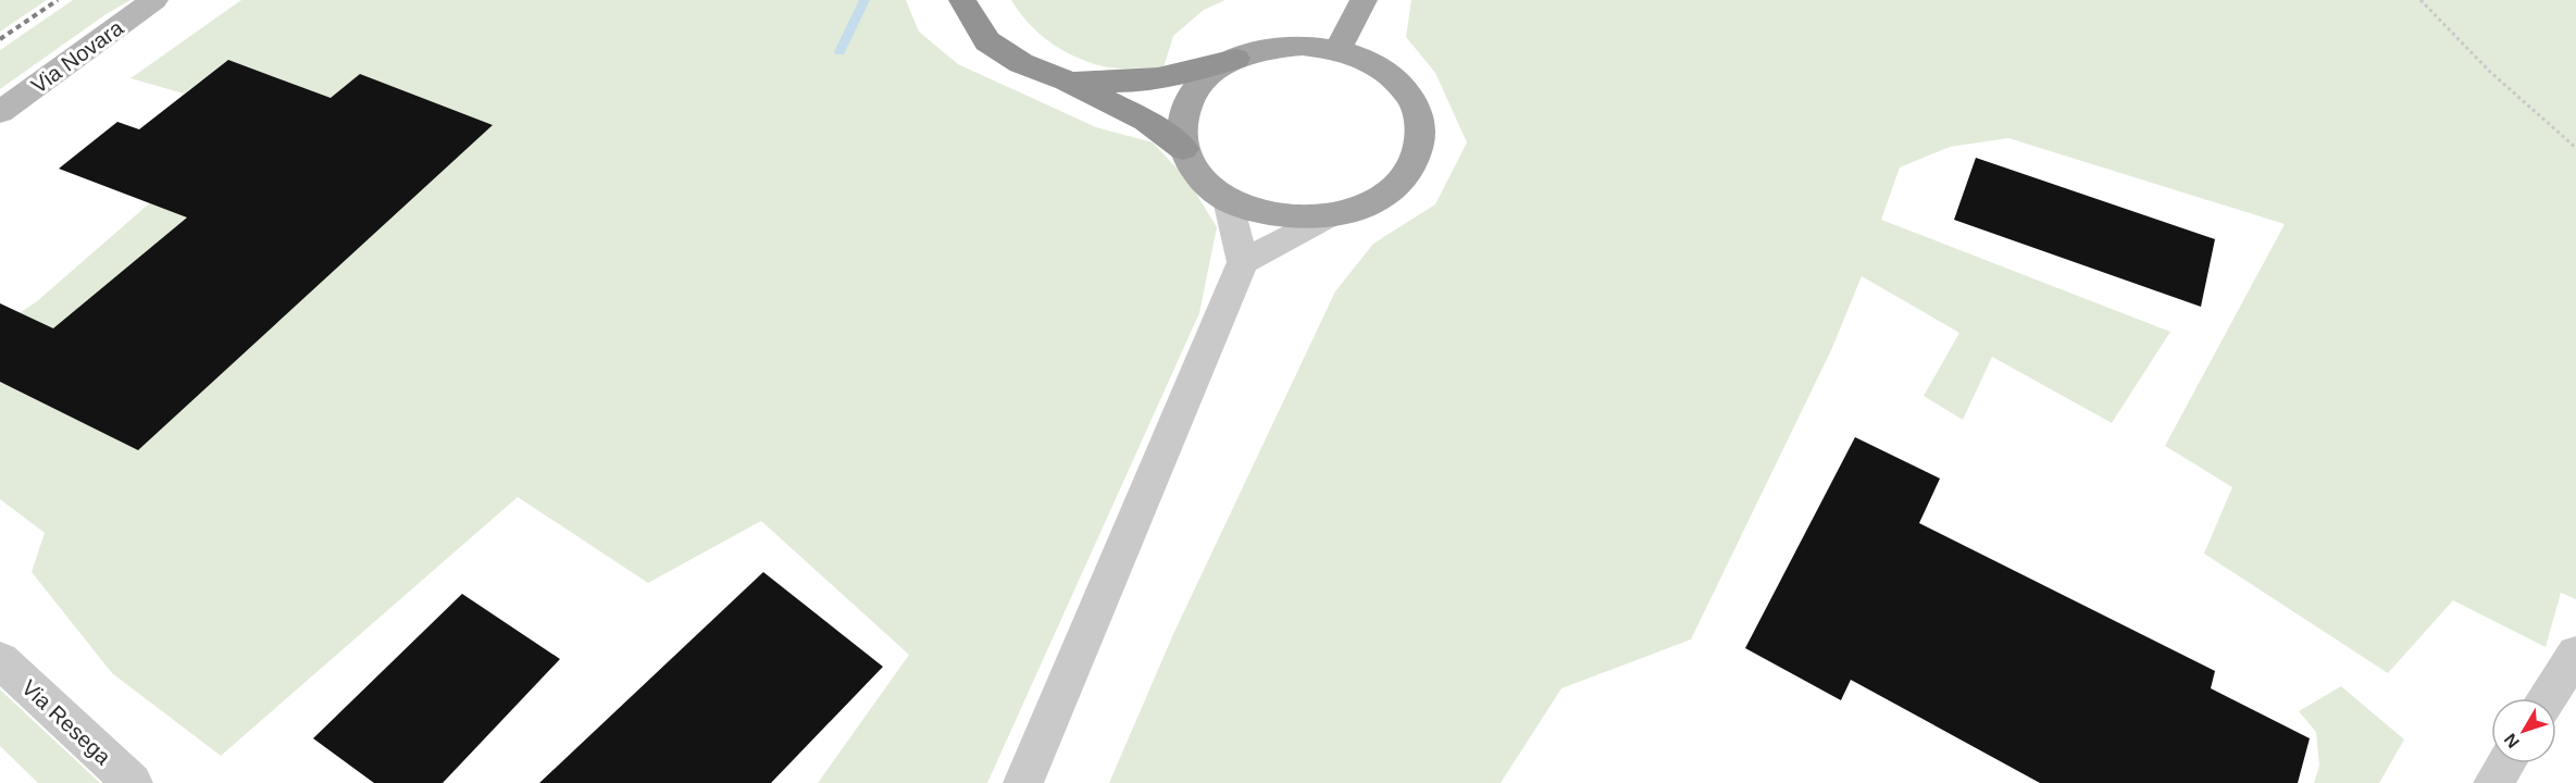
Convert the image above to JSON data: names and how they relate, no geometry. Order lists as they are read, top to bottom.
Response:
{
  "streets": {
    "main road": ["Via Novara"],
    "street": ["Via Resega"]
  },
  "north": "bottom left"
}
